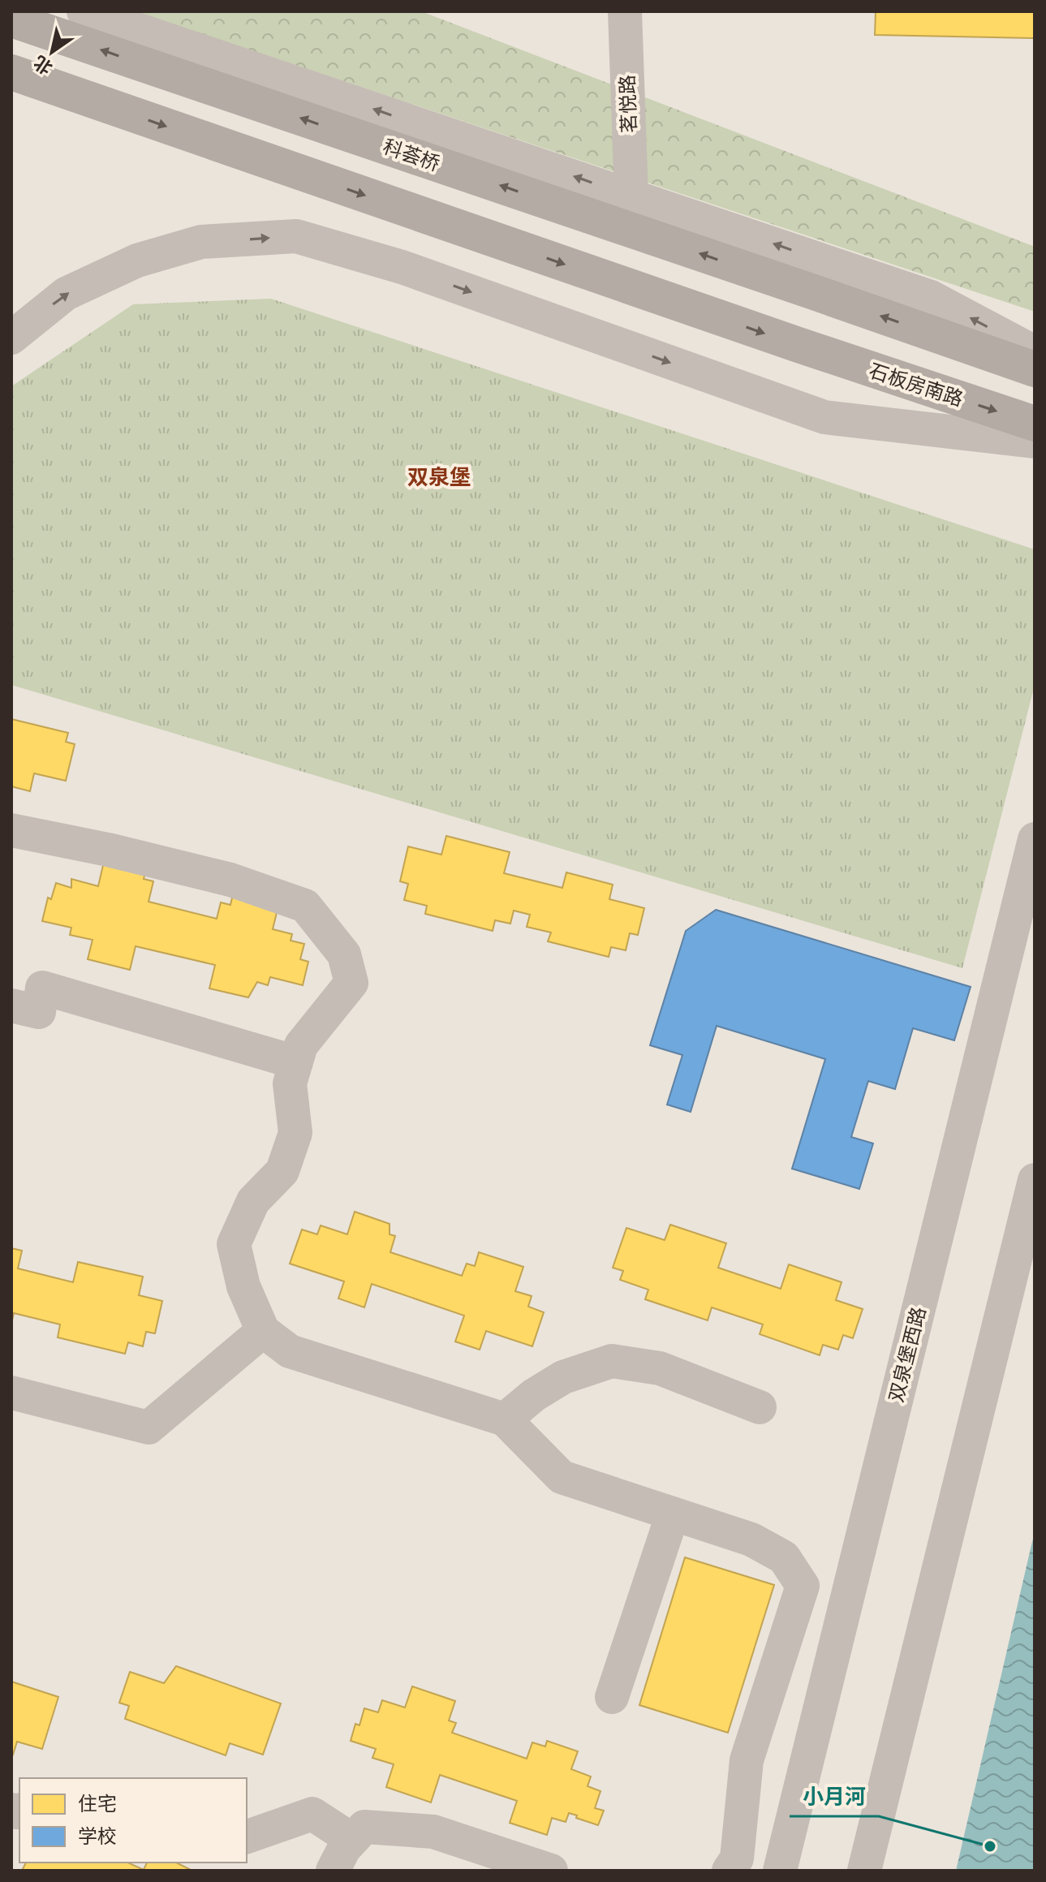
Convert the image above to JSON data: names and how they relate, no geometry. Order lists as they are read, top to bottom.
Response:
{
  "streets": {
    "main road": ["科荟桥", "石板房南路"],
    "street": ["茗悦路", "双泉堡西路"]
  },
  "one_way": ["科荟桥", "石板房南路"],
  "districts": ["双泉堡"],
  "places": ["小月河"],
  "legend": ["住宅", "学校"],
  "north": "bottom left"
}
